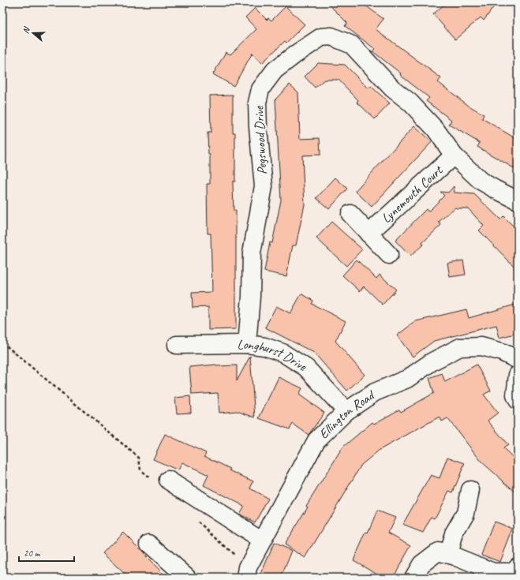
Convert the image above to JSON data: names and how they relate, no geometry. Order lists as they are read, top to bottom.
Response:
{
  "streets": {
    "street": [
      "Pegswood Drive",
      "Lynemouth Court",
      "Longhurst Drive",
      "Ellington Road"
    ]
  },
  "crossings": [
    ["Pegswood Drive", "Lynemouth Court"],
    ["Pegswood Drive", "Longhurst Drive"],
    ["Longhurst Drive", "Ellington Road"]
  ],
  "scale_bar": "20 m",
  "north": "left"
}
